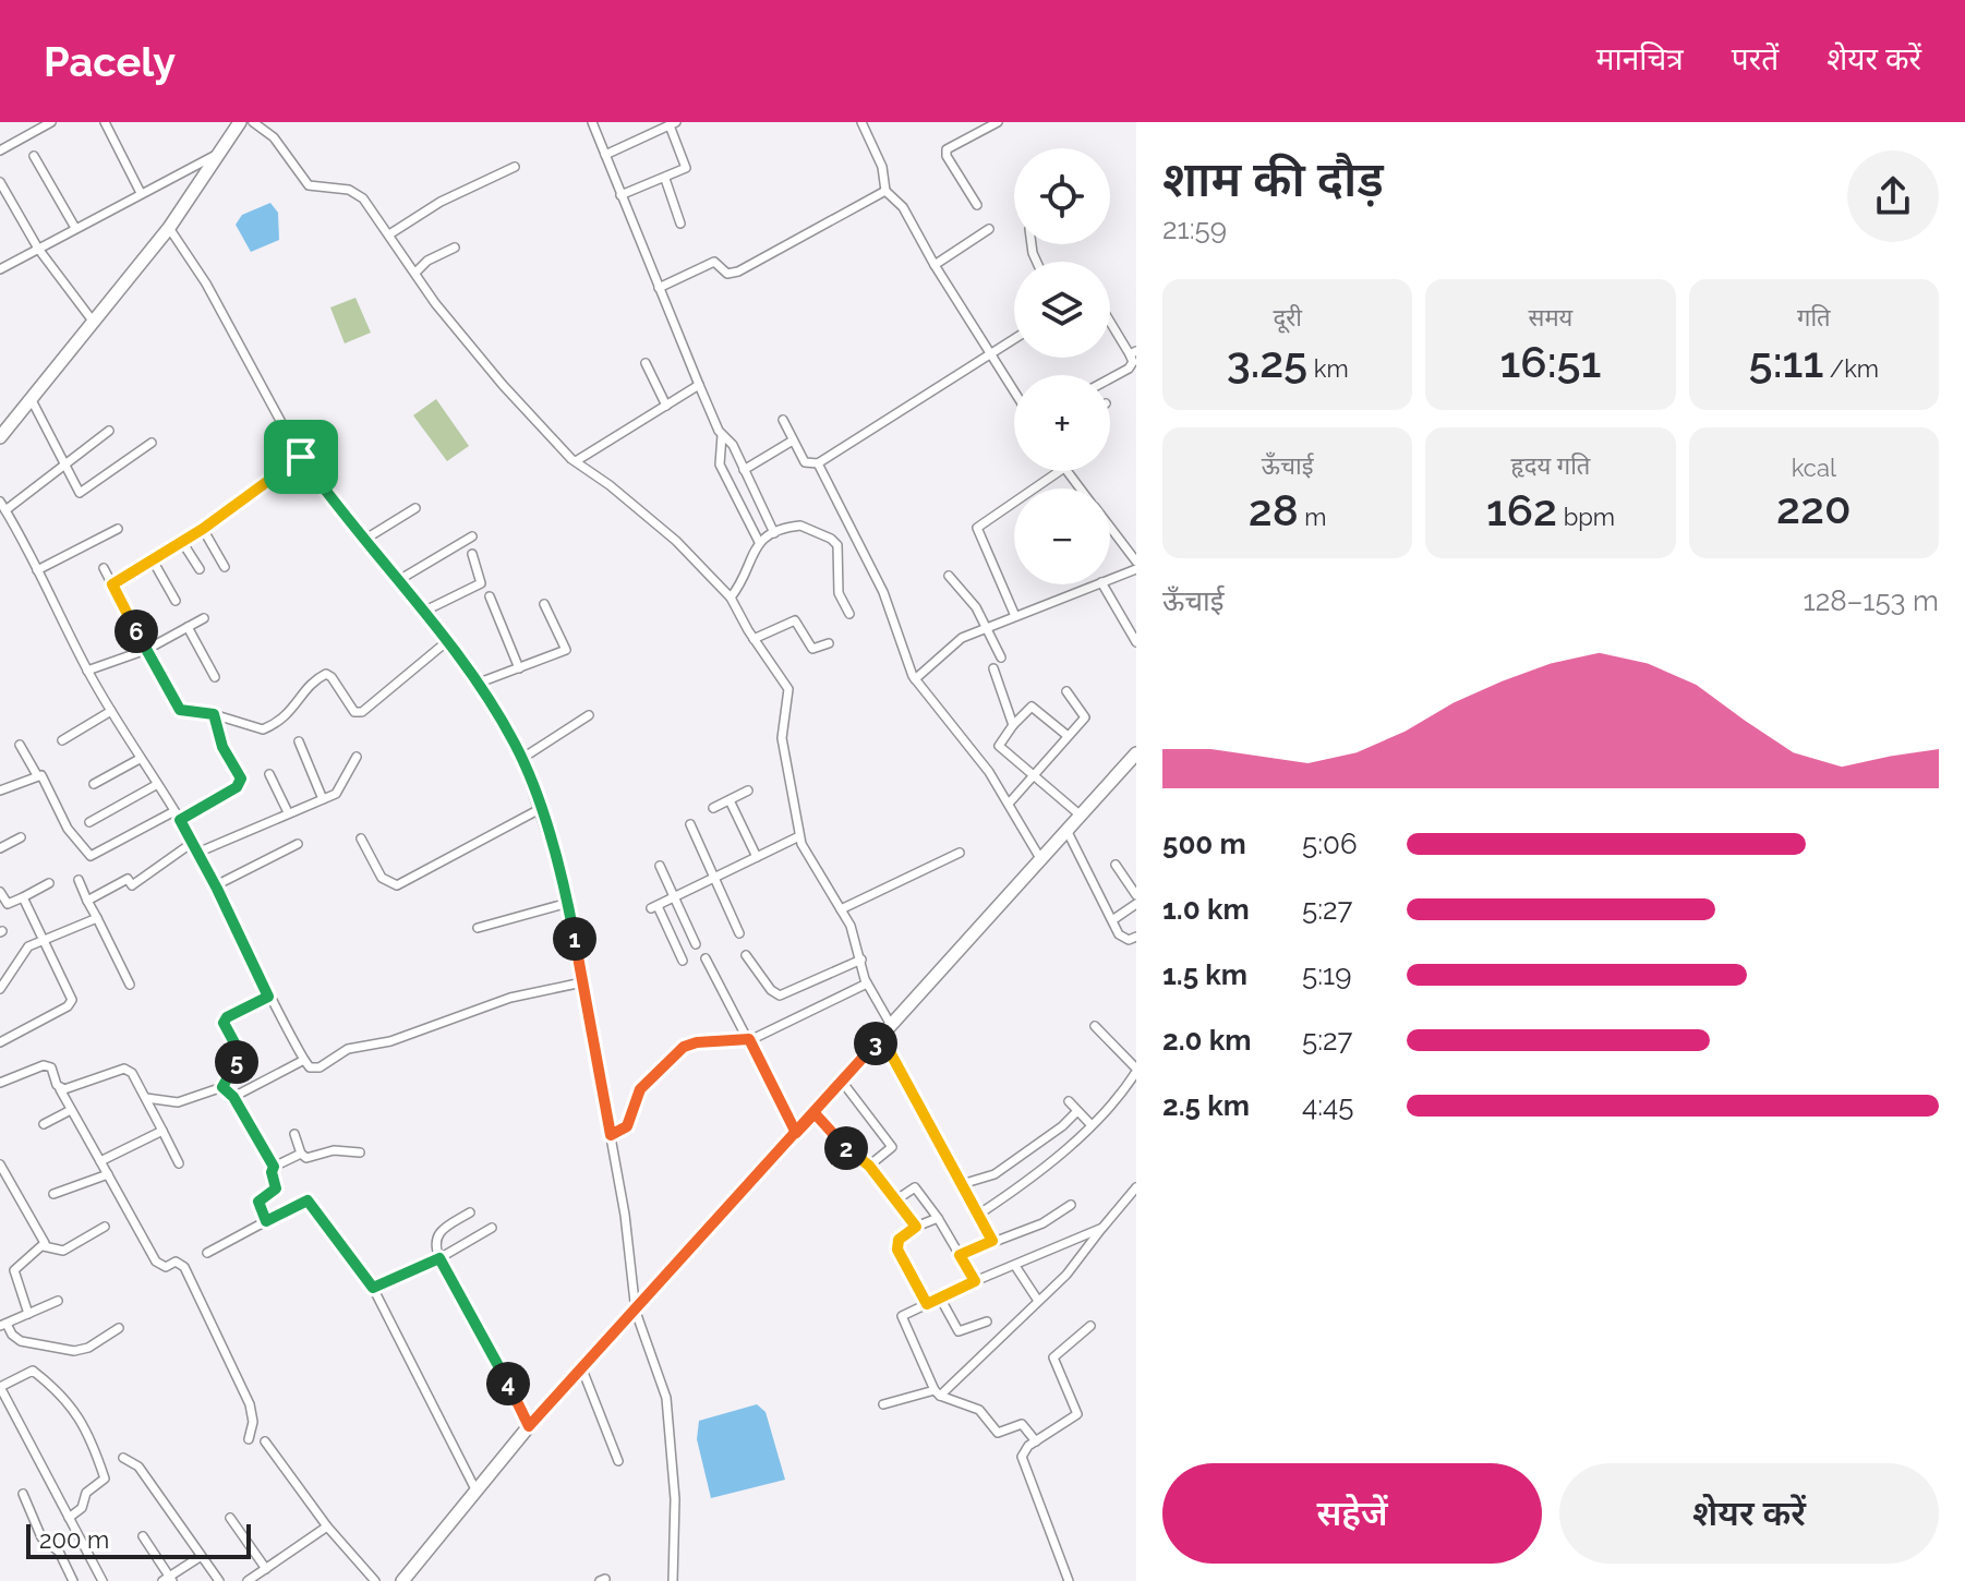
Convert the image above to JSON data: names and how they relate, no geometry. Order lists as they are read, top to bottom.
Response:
{
  "scale_bar": "200 m",
  "page": {
    "header": "Pacely",
    "nav": ["मानचित्र", "परतें", "शेयर करें"],
    "heading": ["शाम की दौड़", "21:59"],
    "map_buttons": ["+", "−"],
    "stats": [
      ["दूरी", "3.25 km"],
      ["समय", "16:51"],
      ["गति", "5:11 /km"],
      ["ऊँचाई", "28 m"],
      ["हृदय गति", "162 bpm"],
      ["kcal", "220"]
    ],
    "chart": ["ऊँचाई", "128–153 m"],
    "pins": [
      "6",
      "1",
      "3",
      "5",
      "2",
      "4"
    ],
    "list": [
      {
        "name": "500 m",
        "note": "5:06"
      },
      {
        "name": "1.0 km",
        "note": "5:27"
      },
      {
        "name": "1.5 km",
        "note": "5:19"
      },
      {
        "name": "2.0 km",
        "note": "5:27"
      },
      {
        "name": "2.5 km",
        "note": "4:45"
      }
    ],
    "buttons": ["सहेजें", "शेयर करें"],
    "scale": "200 m"
  }
}
